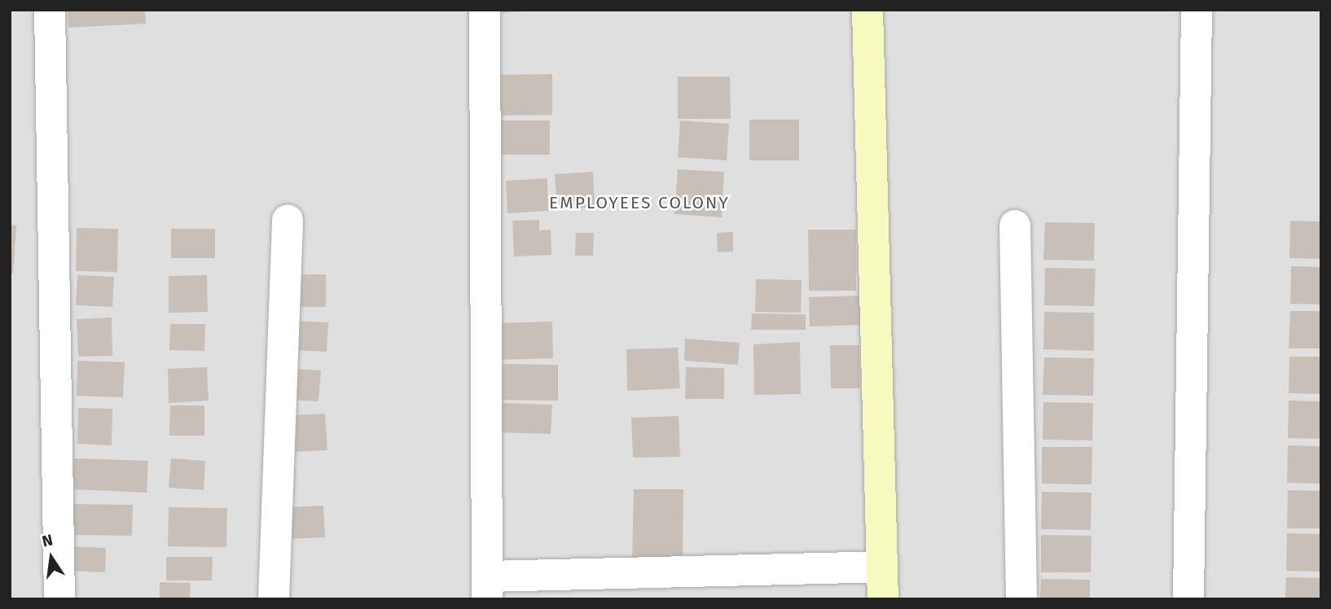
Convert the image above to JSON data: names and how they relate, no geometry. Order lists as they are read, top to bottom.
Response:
{
  "districts": ["EMPLOYEES COLONY"],
  "north": "top"
}
